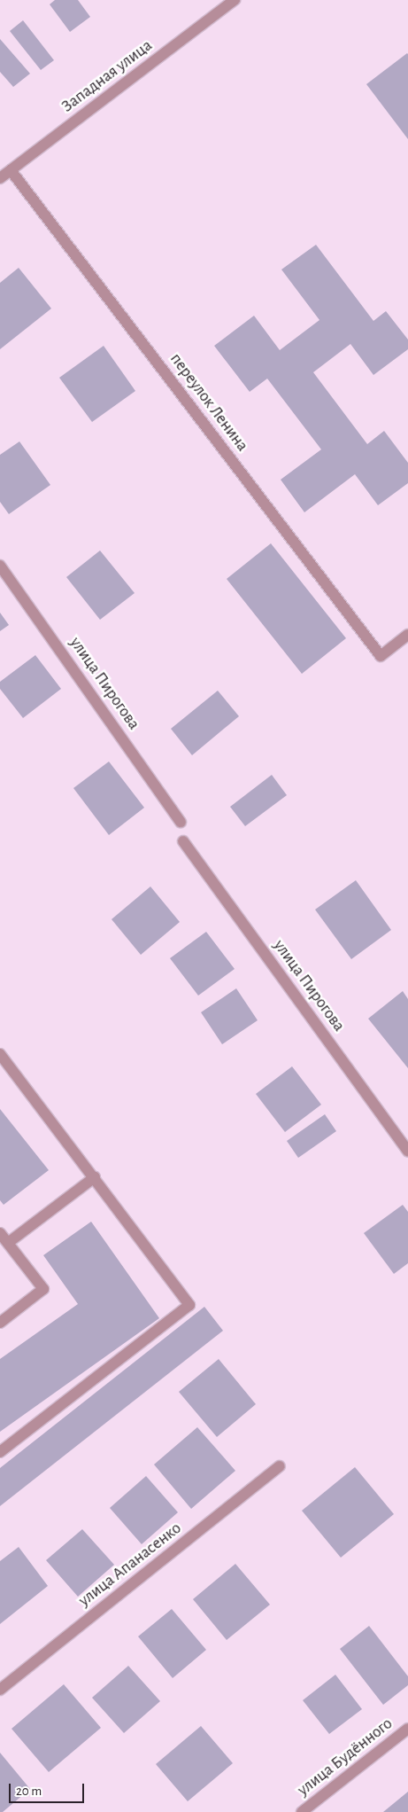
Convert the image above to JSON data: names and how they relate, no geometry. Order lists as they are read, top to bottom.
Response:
{
  "streets": {
    "street": [
      "Западная улица",
      "переулок Ленина",
      "улица Пирогова",
      "улица Апанасенко",
      "улица Будённого"
    ]
  },
  "crossings": [
    ["Западная улица", "переулок Ленина"]
  ],
  "scale_bar": "20 m"
}
